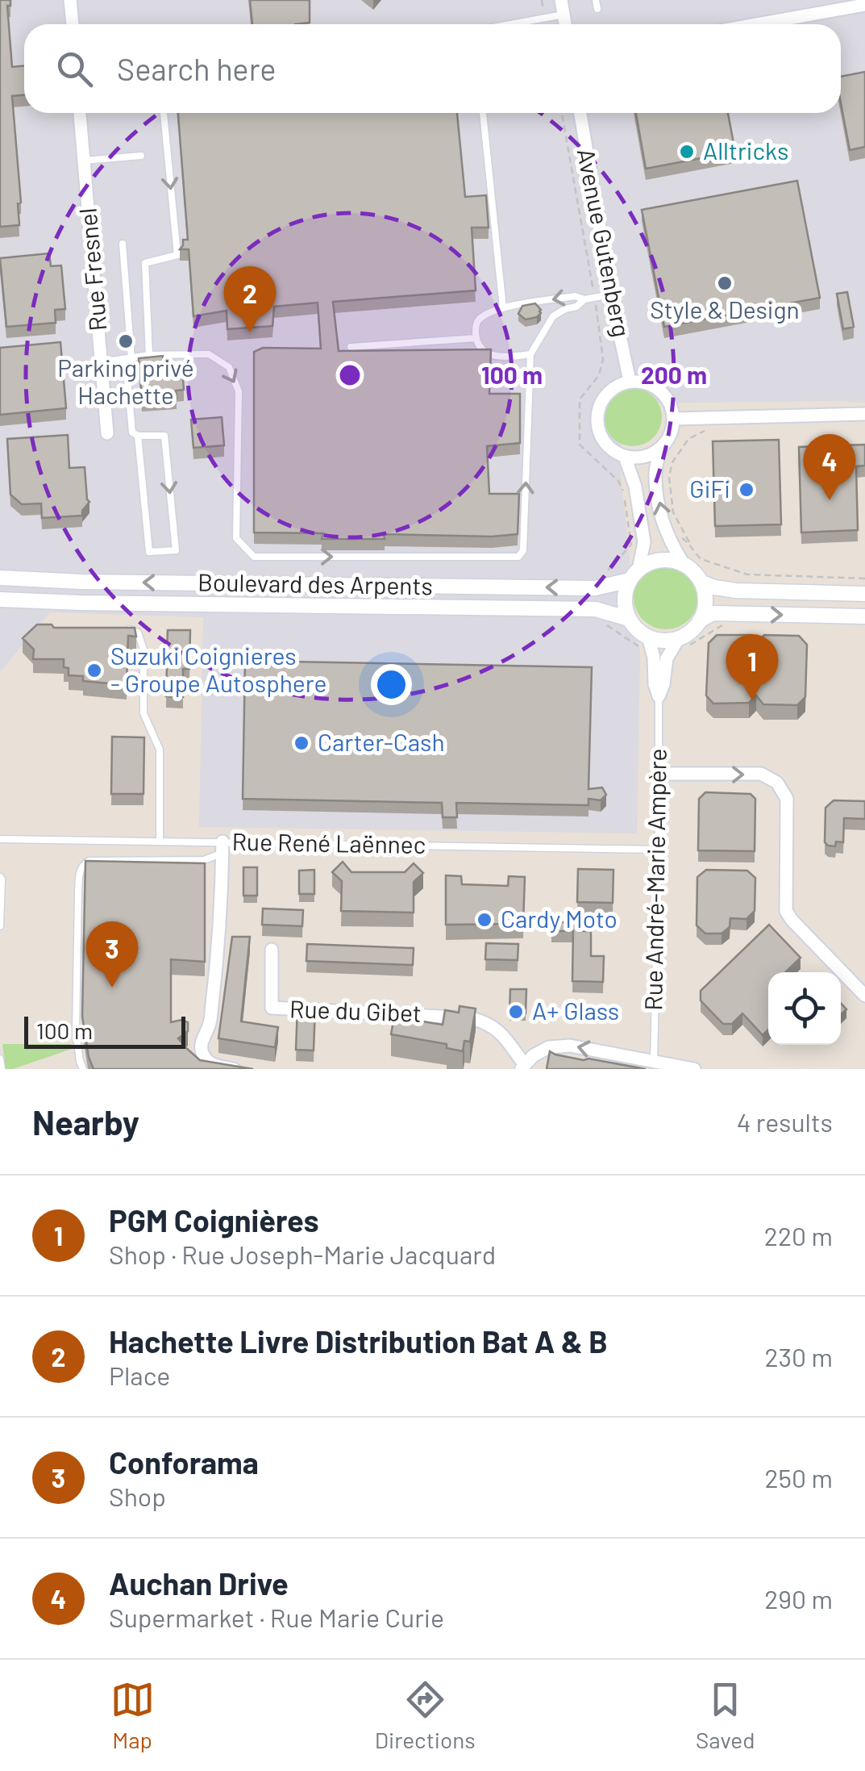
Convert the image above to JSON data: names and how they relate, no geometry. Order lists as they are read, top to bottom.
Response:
{
  "streets": {
    "street": [
      "Avenue Gutenberg",
      "Rue Fresnel",
      "Boulevard des Arpents",
      "Rue du Gibet"
    ],
    "lane": ["Rue René Laënnec", "Rue André-Marie Ampère"]
  },
  "crossings": [
    ["Rue René Laënnec", "Rue André-Marie Ampère"],
    ["Rue André-Marie Ampère", "Rue du Gibet"]
  ],
  "places": [
    "Alltricks",
    "Style & Design",
    "Parking privé Hachette",
    "GiFi",
    "Suzuki Coignieres - Groupe Autosphere",
    "Carter-Cash",
    "Cardy Moto",
    "A+ Glass"
  ],
  "scale_bar": "100 m",
  "page": {
    "search": "Search here",
    "pins": [
      "2",
      "4",
      "1",
      "3"
    ],
    "scale": "100 m",
    "heading": ["Nearby", "4 results"],
    "list": [
      {
        "mark": "1",
        "name": "PGM Coignières",
        "note": "Shop · Rue Joseph-Marie Jacquard",
        "value": "220 m"
      },
      {
        "mark": "2",
        "name": "Hachette Livre Distribution Bat A & B",
        "note": "Place",
        "value": "230 m"
      },
      {
        "mark": "3",
        "name": "Conforama",
        "note": "Shop",
        "value": "250 m"
      },
      {
        "mark": "4",
        "name": "Auchan Drive",
        "note": "Supermarket · Rue Marie Curie",
        "value": "290 m"
      }
    ],
    "nav": ["Map", "Directions", "Saved"]
  },
  "rings": ["100 m", "200 m"]
}
